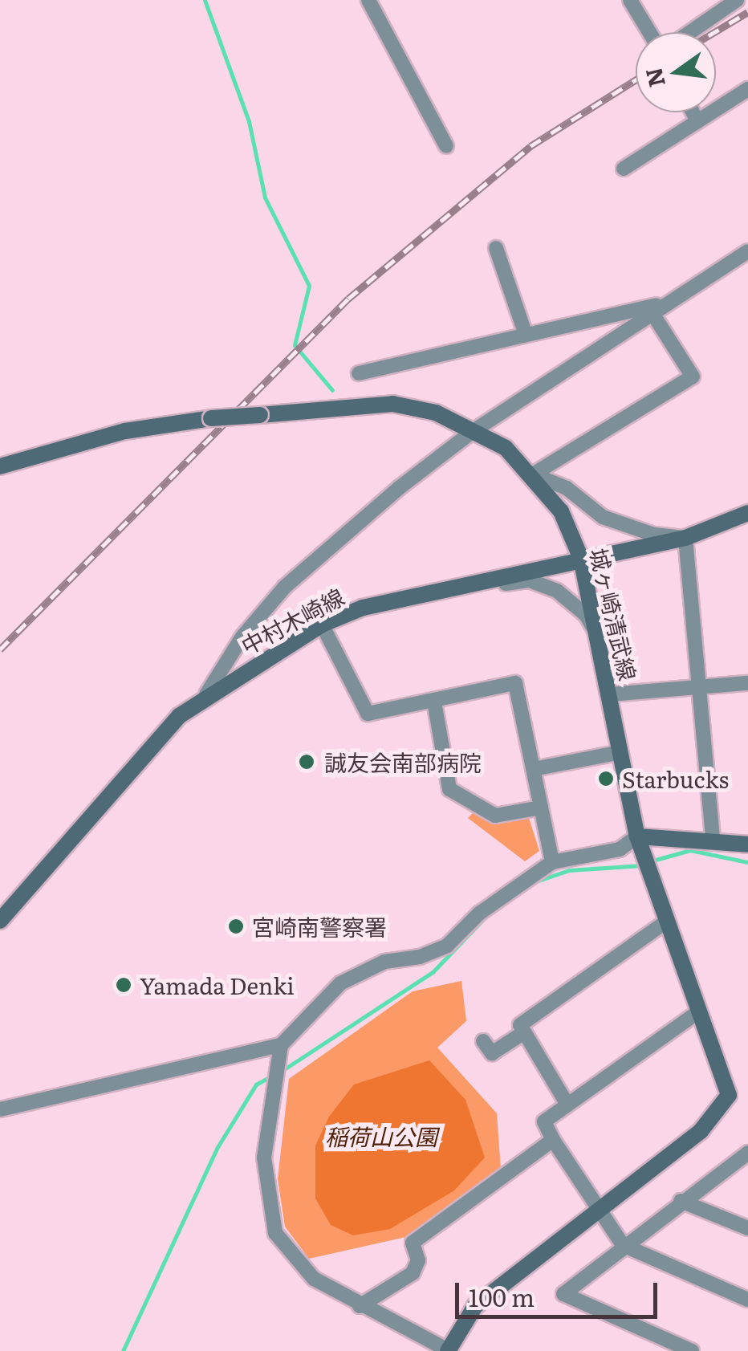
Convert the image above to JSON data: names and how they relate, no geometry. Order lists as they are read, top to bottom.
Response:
{
  "streets": {
    "main road": ["城ヶ崎清武線", "中村木崎線"]
  },
  "crossings": [
    ["城ヶ崎清武線", "中村木崎線"]
  ],
  "parks": ["稲荷山公園"],
  "places": [
    "誠友会南部病院",
    "Starbucks",
    "宮崎南警察署",
    "Yamada Denki"
  ],
  "scale_bar": "100 m",
  "north": "left"
}
